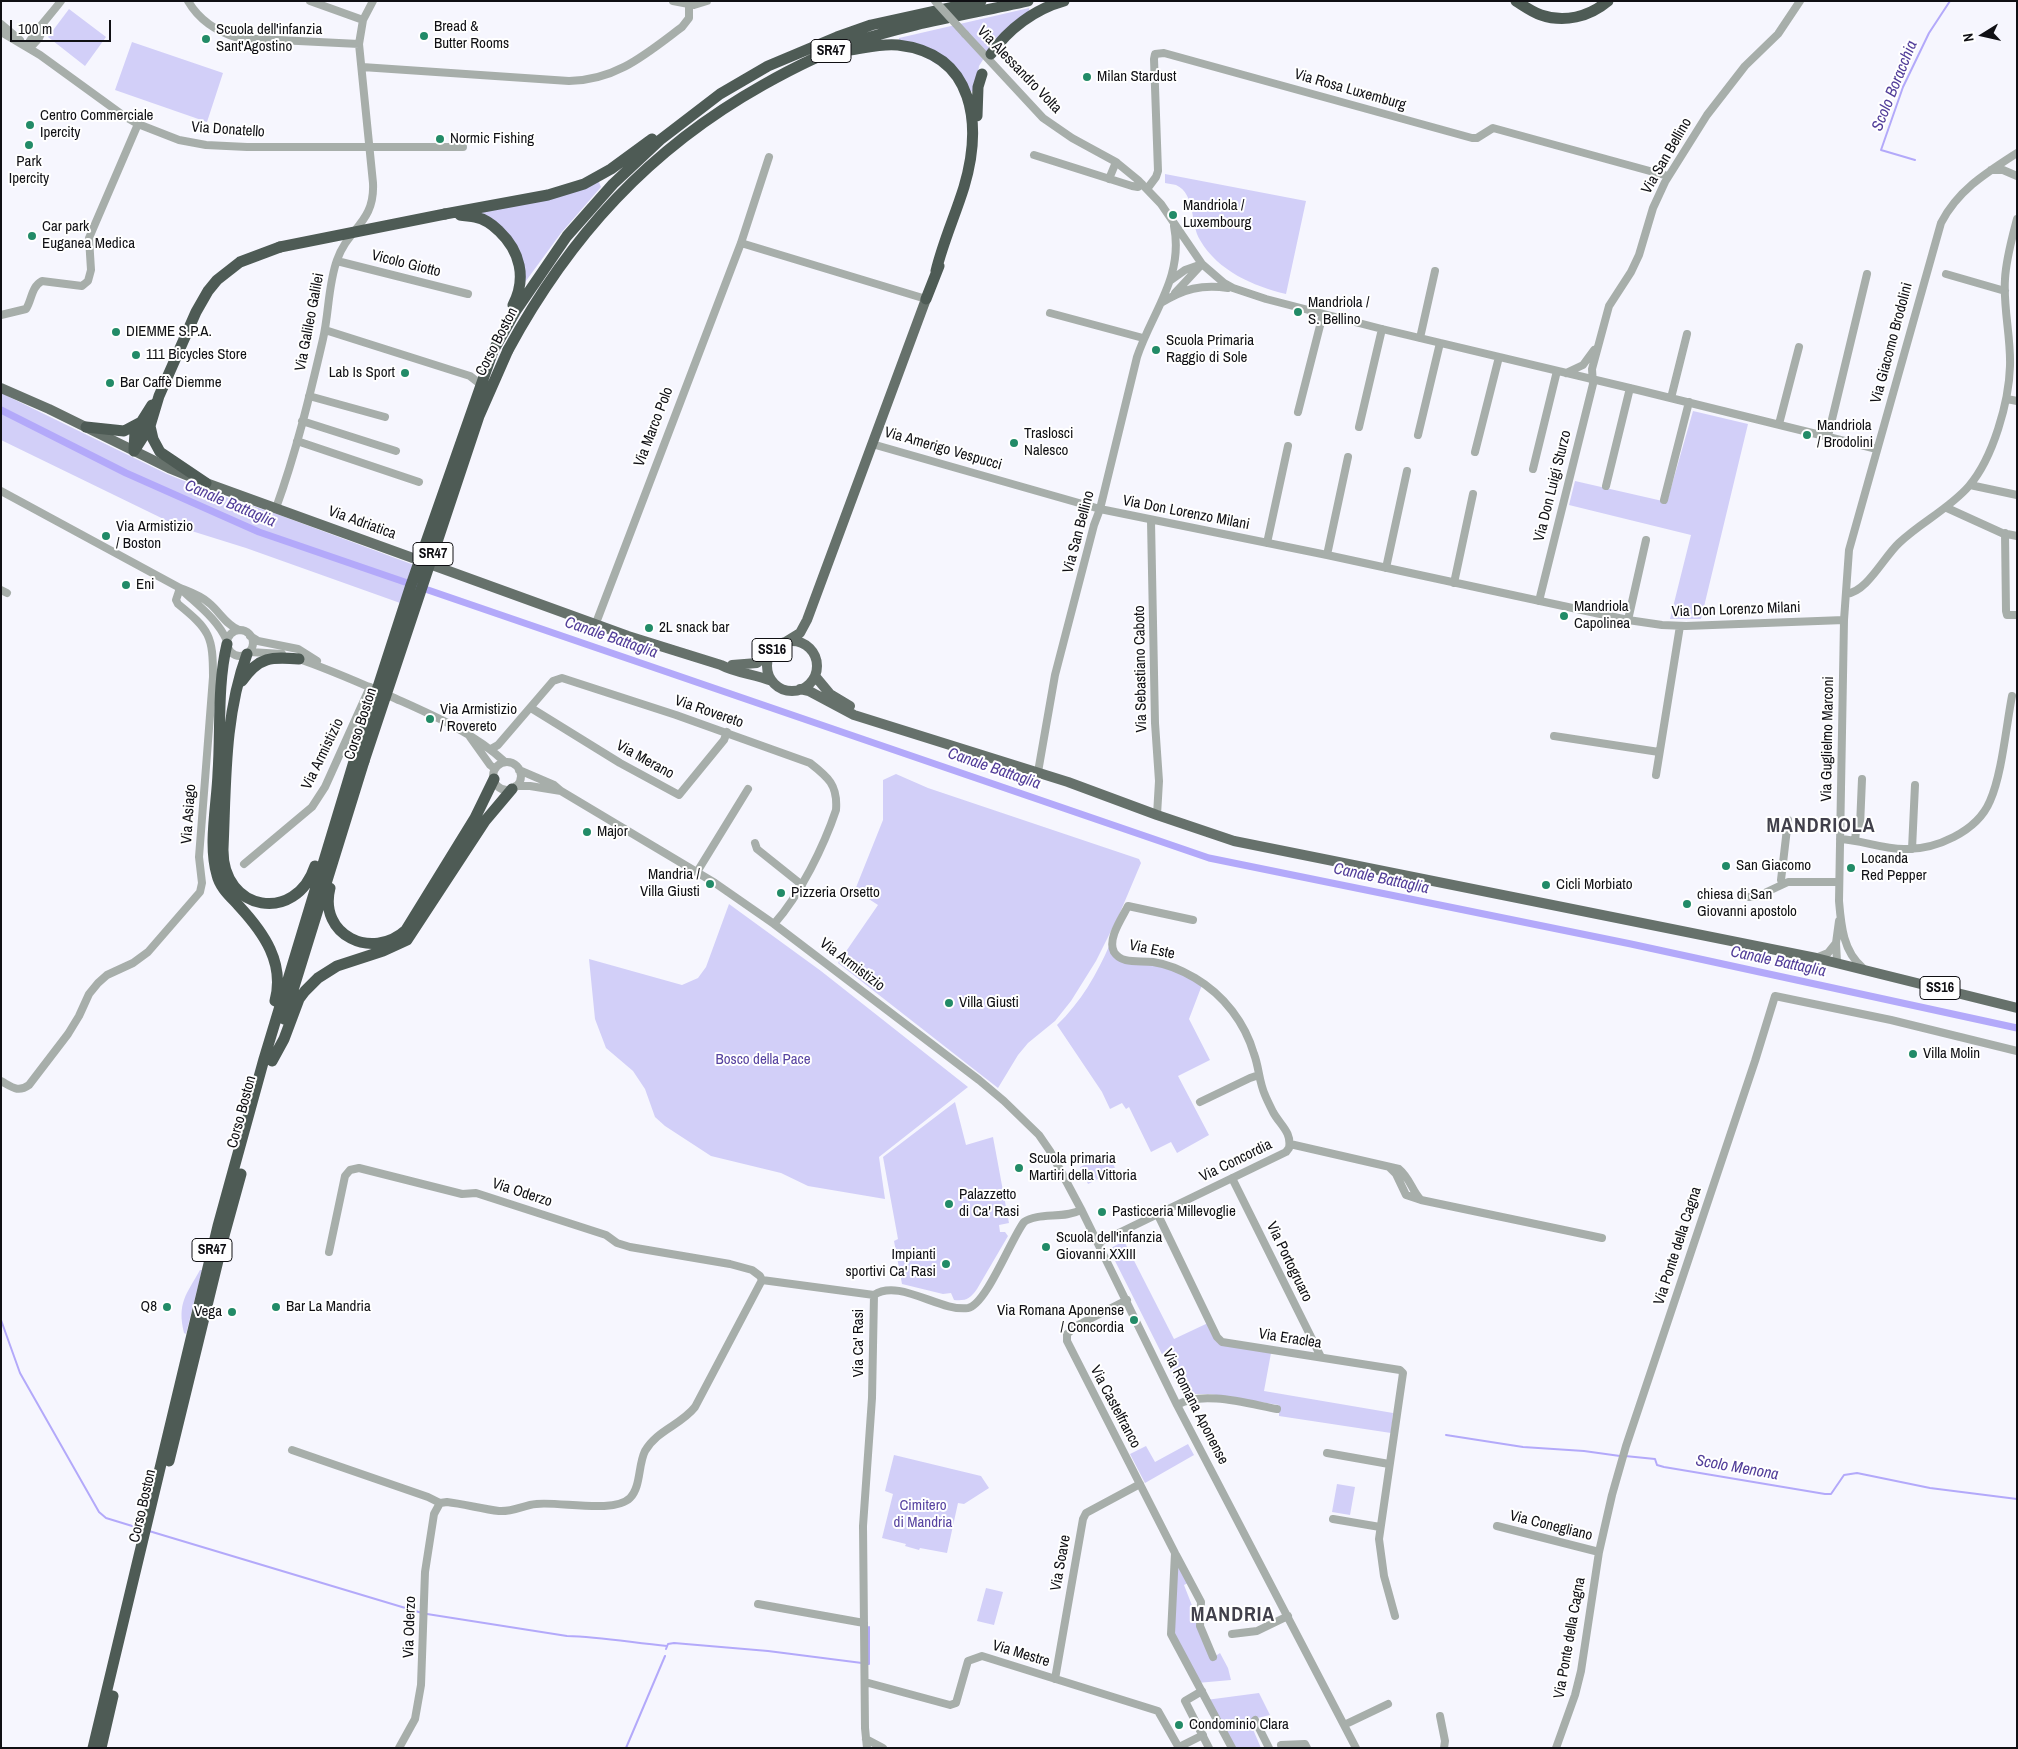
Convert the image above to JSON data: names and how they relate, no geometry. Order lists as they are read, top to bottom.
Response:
{
  "streets": {
    "highway": ["SR47", "Corso Boston"],
    "main road": ["Via Amerigo Vespucci", "Via Adriatica", "SS16"],
    "street": [
      "Via Alessandro Volta",
      "Via Rosa Luxemburg",
      "Via Donatello",
      "Via San Bellino",
      "Vicolo Giotto",
      "Via Galileo Galilei",
      "Via Giacomo Brodolini",
      "Via Marco Polo",
      "Via Don Luigi Sturzo",
      "Via Don Lorenzo Milani",
      "Via Sebastiano Caboto",
      "Via Rovereto",
      "Via Guglielmo Marconi",
      "Via Armistizio",
      "Via Merano",
      "Via Asiago",
      "Via Este",
      "Via Concordia",
      "Via Oderzo",
      "Via Ponte della Cagna",
      "Via Portogruaro",
      "Via Eraclea",
      "Via Ca' Rasi",
      "Via Castelfranco",
      "Via Romana Aponense",
      "Via Conegliano",
      "Via Soave",
      "Via Mestre"
    ]
  },
  "crossings": [
    ["SR47", "Corso Boston"],
    ["SR47", "Via Adriatica"],
    ["Via Alessandro Volta", "Via Rosa Luxemburg"],
    ["Via Alessandro Volta", "Via San Bellino"],
    ["Via Rosa Luxemburg", "Via San Bellino"],
    ["Via Donatello", "Via Galileo Galilei"],
    ["Via San Bellino", "Via Amerigo Vespucci"],
    ["Via San Bellino", "Via Don Luigi Sturzo"],
    ["Via San Bellino", "Via Don Lorenzo Milani"],
    ["Via San Bellino", "SS16"],
    ["Vicolo Giotto", "Via Galileo Galilei"],
    ["Via Galileo Galilei", "Via Adriatica"],
    ["Via Giacomo Brodolini", "Via Guglielmo Marconi"],
    ["Via Marco Polo", "Via Adriatica"],
    ["Via Amerigo Vespucci", "Via Don Lorenzo Milani"],
    ["Via Amerigo Vespucci", "Via Adriatica"],
    ["Via Amerigo Vespucci", "SS16"],
    ["Via Don Luigi Sturzo", "Via Don Lorenzo Milani"],
    ["Via Don Lorenzo Milani", "Via Sebastiano Caboto"],
    ["Via Don Lorenzo Milani", "Via Guglielmo Marconi"],
    ["Via Adriatica", "SS16"],
    ["SS16", "Via Sebastiano Caboto"],
    ["SS16", "Via Guglielmo Marconi"],
    ["Via Rovereto", "Via Armistizio"],
    ["Via Rovereto", "Via Merano"],
    ["Via Armistizio", "Via Ca' Rasi"],
    ["Via Armistizio", "Via Romana Aponense"],
    ["Via Este", "Via Concordia"],
    ["Via Concordia", "Via Portogruaro"],
    ["Via Concordia", "Via Eraclea"],
    ["Via Concordia", "Via Romana Aponense"],
    ["Via Oderzo", "Via Ca' Rasi"],
    ["Via Ponte della Cagna", "Via Conegliano"],
    ["Via Portogruaro", "Via Eraclea"],
    ["Via Ca' Rasi", "Via Romana Aponense"],
    ["Via Ca' Rasi", "Via Mestre"],
    ["Via Castelfranco", "Via Romana Aponense"],
    ["Via Castelfranco", "Via Soave"],
    ["Via Soave", "Via Mestre"]
  ],
  "districts": ["MANDRIOLA", "MANDRIA"],
  "water": ["Scolo Boracchia", "Canale Battaglia", "Scolo Menona"],
  "parks": ["Bosco della Pace", "Cimitero di Mandria"],
  "places": [
    "Bread & Butter Rooms",
    "Scuola dell'infanzia Sant'Agostino",
    "Milan Stardust",
    "Centro Commerciale Ipercity",
    "Normic Fishing",
    "Park Ipercity",
    "Mandriola / Luxembourg",
    "Car park Euganea Medica",
    "Mandriola / S. Bellino",
    "DIEMME S.P.A.",
    "Scuola Primaria Raggio di Sole",
    "111 Bicycles Store",
    "Lab Is Sport",
    "Bar Caffè Diemme",
    "Mandriola / Brodolini",
    "Traslosci Nalesco",
    "Via Armistizio / Boston",
    "Eni",
    "Mandriola Capolinea",
    "2L snack bar",
    "Via Armistizio / Rovereto",
    "Major",
    "San Giacomo",
    "Locanda Red Pepper",
    "Mandria / Villa Giusti",
    "Cicli Morbiato",
    "Pizzeria Orsetto",
    "chiesa di San Giovanni apostolo",
    "Villa Giusti",
    "Villa Molin",
    "Scuola primaria Martiri della Vittoria",
    "Palazzetto di Ca' Rasi",
    "Pasticceria Millevoglie",
    "Scuola dell'infanzia Giovanni XXIII",
    "Impianti sportivi Ca' Rasi",
    "Q8",
    "Bar La Mandria",
    "Vega",
    "Via Romana Aponense / Concordia",
    "Condominio Clara"
  ],
  "scale_bar": "100 m",
  "north": "left"
}
